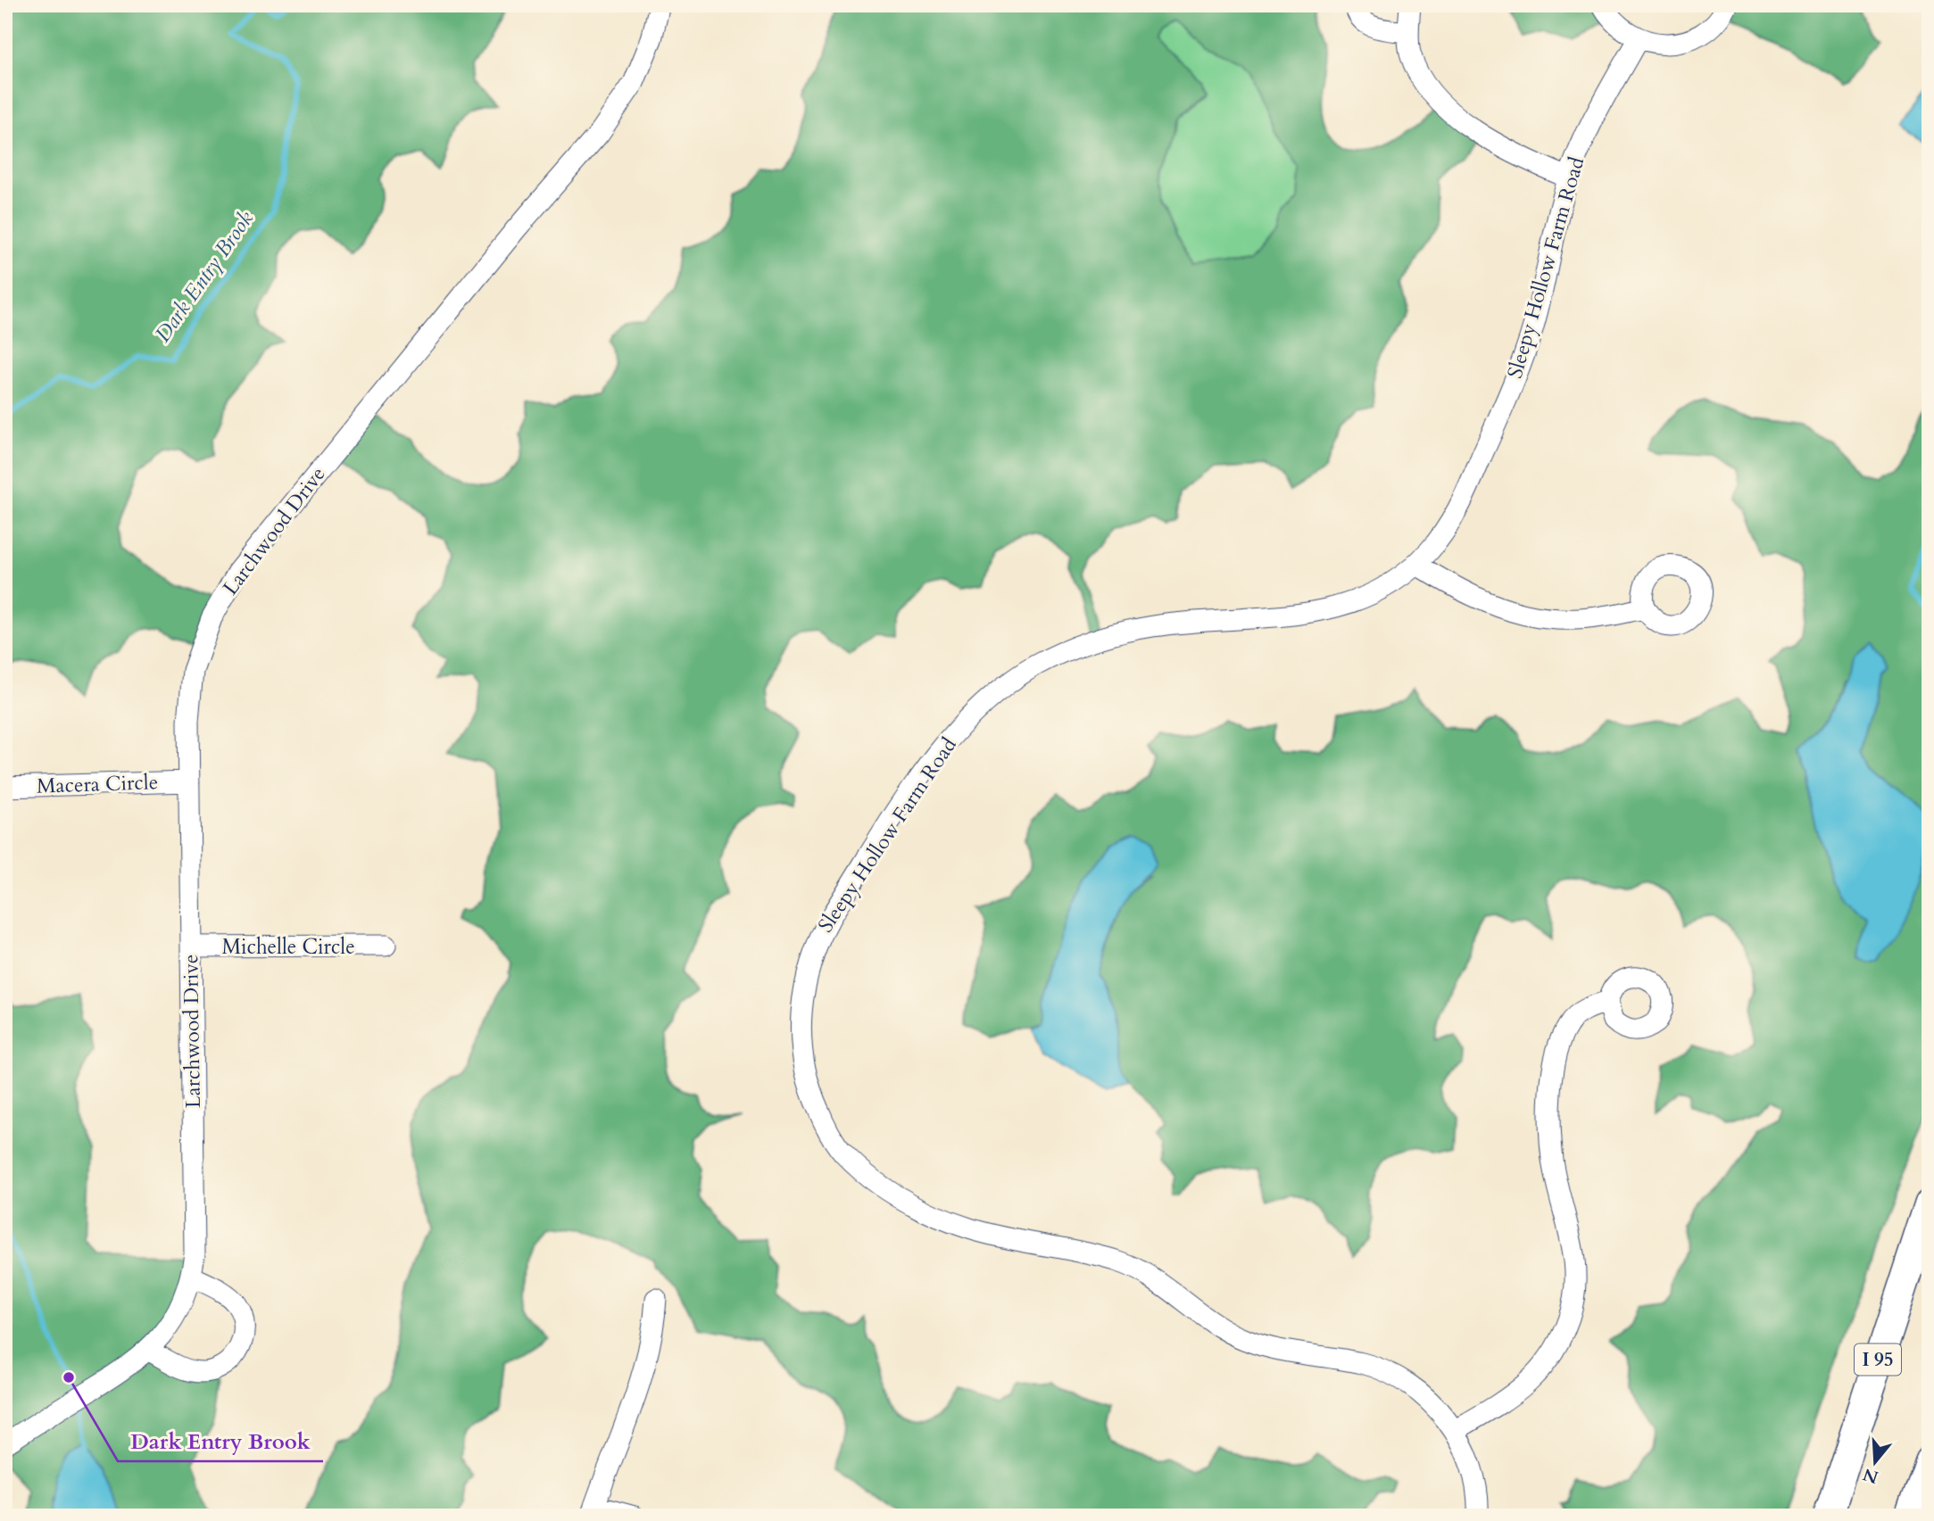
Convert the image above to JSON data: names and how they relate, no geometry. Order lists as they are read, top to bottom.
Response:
{
  "streets": {
    "highway": ["I 95"],
    "street": [
      "Sleepy Hollow Farm Road",
      "Larchwood Drive",
      "Macera Circle",
      "Michelle Circle"
    ]
  },
  "crossings": [
    ["Larchwood Drive", "Macera Circle"],
    ["Larchwood Drive", "Michelle Circle"]
  ],
  "water": ["Dark Entry Brook"],
  "places": ["Dark Entry Brook"],
  "north": "bottom"
}
